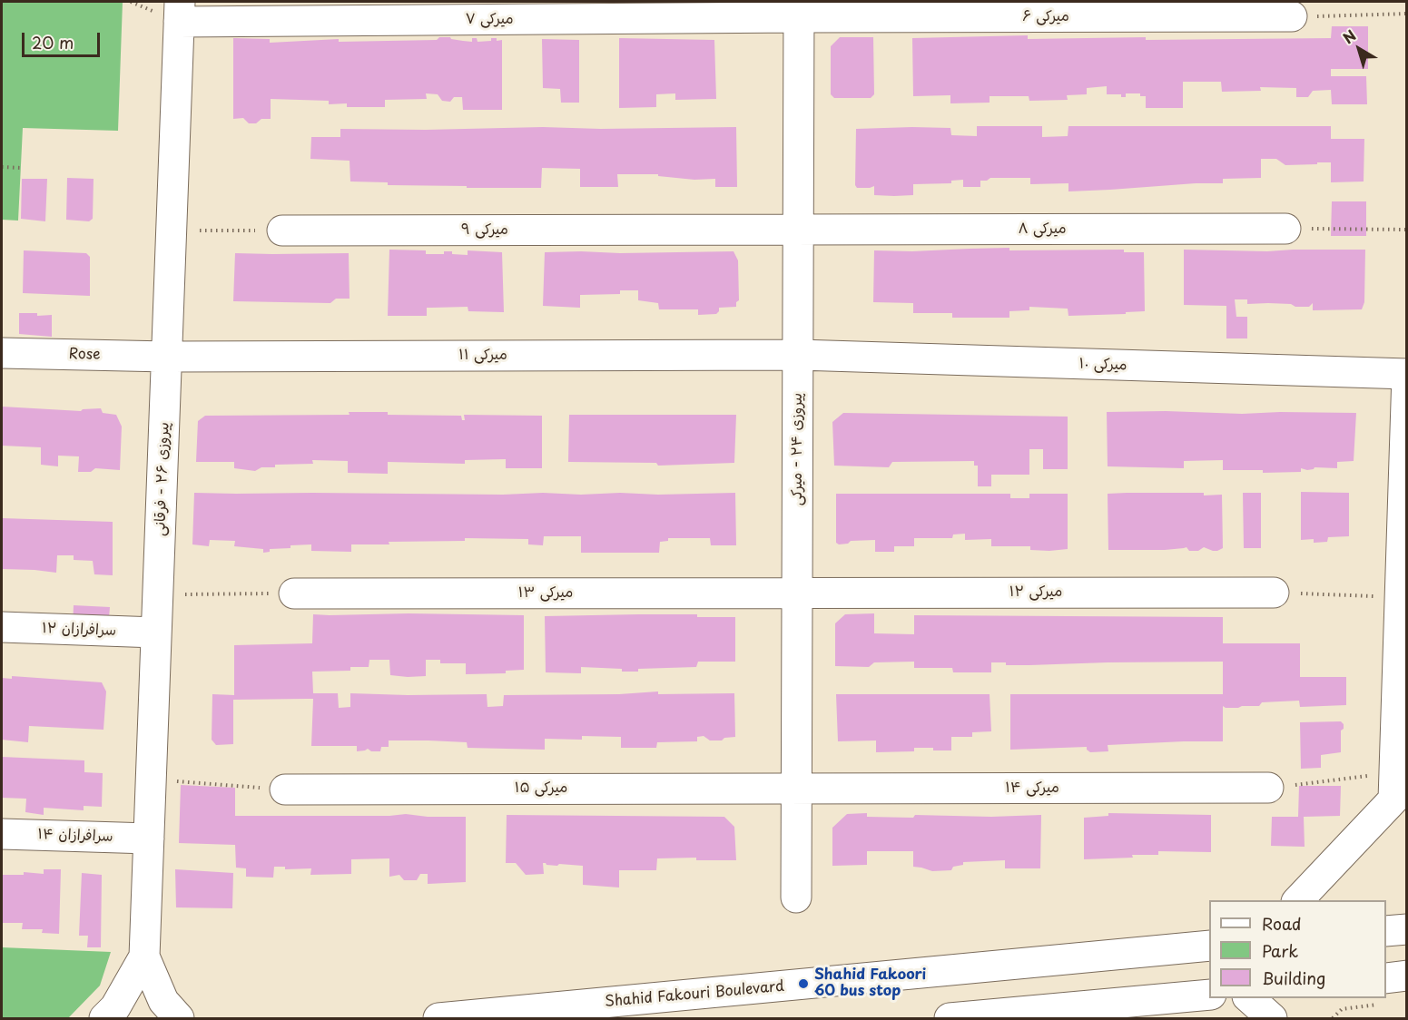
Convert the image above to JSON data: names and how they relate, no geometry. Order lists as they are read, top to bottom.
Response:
{
  "streets": {
    "street": [
      "میرکی ۶",
      "میرکی ۷",
      "میرکی ۸",
      "میرکی ۹",
      "Rose",
      "میرکی ۱۱",
      "میرکی ۱۰",
      "پیروزی ۲۴ - میرکی",
      "پیروزی ۲۶ - فرقانی",
      "میرکی ۱۲",
      "میرکی ۱۳",
      "سرافرازان ۱۲",
      "میرکی ۱۵",
      "میرکی ۱۴",
      "سرافرازان ۱۴",
      "Shahid Fakouri Boulevard"
    ]
  },
  "crossings": [
    ["میرکی ۶", "میرکی ۷"],
    ["میرکی ۶", "پیروزی ۲۴ - میرکی"],
    ["میرکی ۷", "پیروزی ۲۴ - میرکی"],
    ["میرکی ۷", "پیروزی ۲۶ - فرقانی"],
    ["میرکی ۸", "میرکی ۹"],
    ["میرکی ۸", "پیروزی ۲۴ - میرکی"],
    ["میرکی ۹", "پیروزی ۲۴ - میرکی"],
    ["Rose", "میرکی ۱۱"],
    ["Rose", "پیروزی ۲۶ - فرقانی"],
    ["میرکی ۱۱", "میرکی ۱۰"],
    ["میرکی ۱۱", "پیروزی ۲۴ - میرکی"],
    ["میرکی ۱۱", "پیروزی ۲۶ - فرقانی"],
    ["میرکی ۱۰", "پیروزی ۲۴ - میرکی"],
    ["پیروزی ۲۴ - میرکی", "میرکی ۱۲"],
    ["پیروزی ۲۴ - میرکی", "میرکی ۱۳"],
    ["پیروزی ۲۴ - میرکی", "میرکی ۱۵"],
    ["پیروزی ۲۴ - میرکی", "میرکی ۱۴"],
    ["پیروزی ۲۶ - فرقانی", "سرافرازان ۱۲"],
    ["پیروزی ۲۶ - فرقانی", "سرافرازان ۱۴"],
    ["میرکی ۱۲", "میرکی ۱۳"],
    ["میرکی ۱۵", "میرکی ۱۴"]
  ],
  "places": ["Shahid Fakoori 60 bus stop"],
  "legend": ["Road", "Park", "Building"],
  "scale_bar": "20 m",
  "north": "top left"
}
